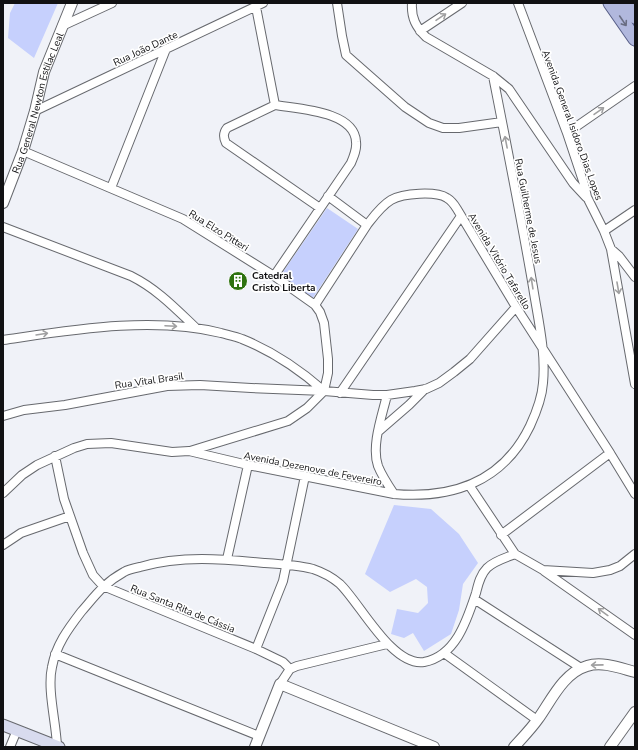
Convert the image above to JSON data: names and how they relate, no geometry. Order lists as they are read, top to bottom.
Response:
{
  "streets": {
    "street": [
      "Rua João Dante",
      "Rua General Newton Estilac Leal",
      "Avenida General Isidoro Dias Lopes",
      "Rua Guilherme de Jesus",
      "Rua Elzo Pitteri",
      "Avenida Vitório Tafarello",
      "Rua Vital Brasil",
      "Avenida Dezenove de Fevereiro",
      "Rua Santa Rita de Cássia"
    ]
  },
  "crossings": [
    ["Rua João Dante", "Rua General Newton Estilac Leal"],
    ["Rua General Newton Estilac Leal", "Rua Elzo Pitteri"],
    ["Rua Guilherme de Jesus", "Avenida Vitório Tafarello"],
    ["Rua Guilherme de Jesus", "Avenida Dezenove de Fevereiro"],
    ["Rua Elzo Pitteri", "Avenida Vitório Tafarello"],
    ["Rua Elzo Pitteri", "Rua Vital Brasil"],
    ["Avenida Vitório Tafarello", "Avenida Dezenove de Fevereiro"],
    ["Avenida Dezenove de Fevereiro", "Rua Santa Rita de Cássia"]
  ],
  "one_way": ["Rua Guilherme de Jesus"],
  "places": {
    "building": ["Catedral Cristo Liberta"]
  }
}
